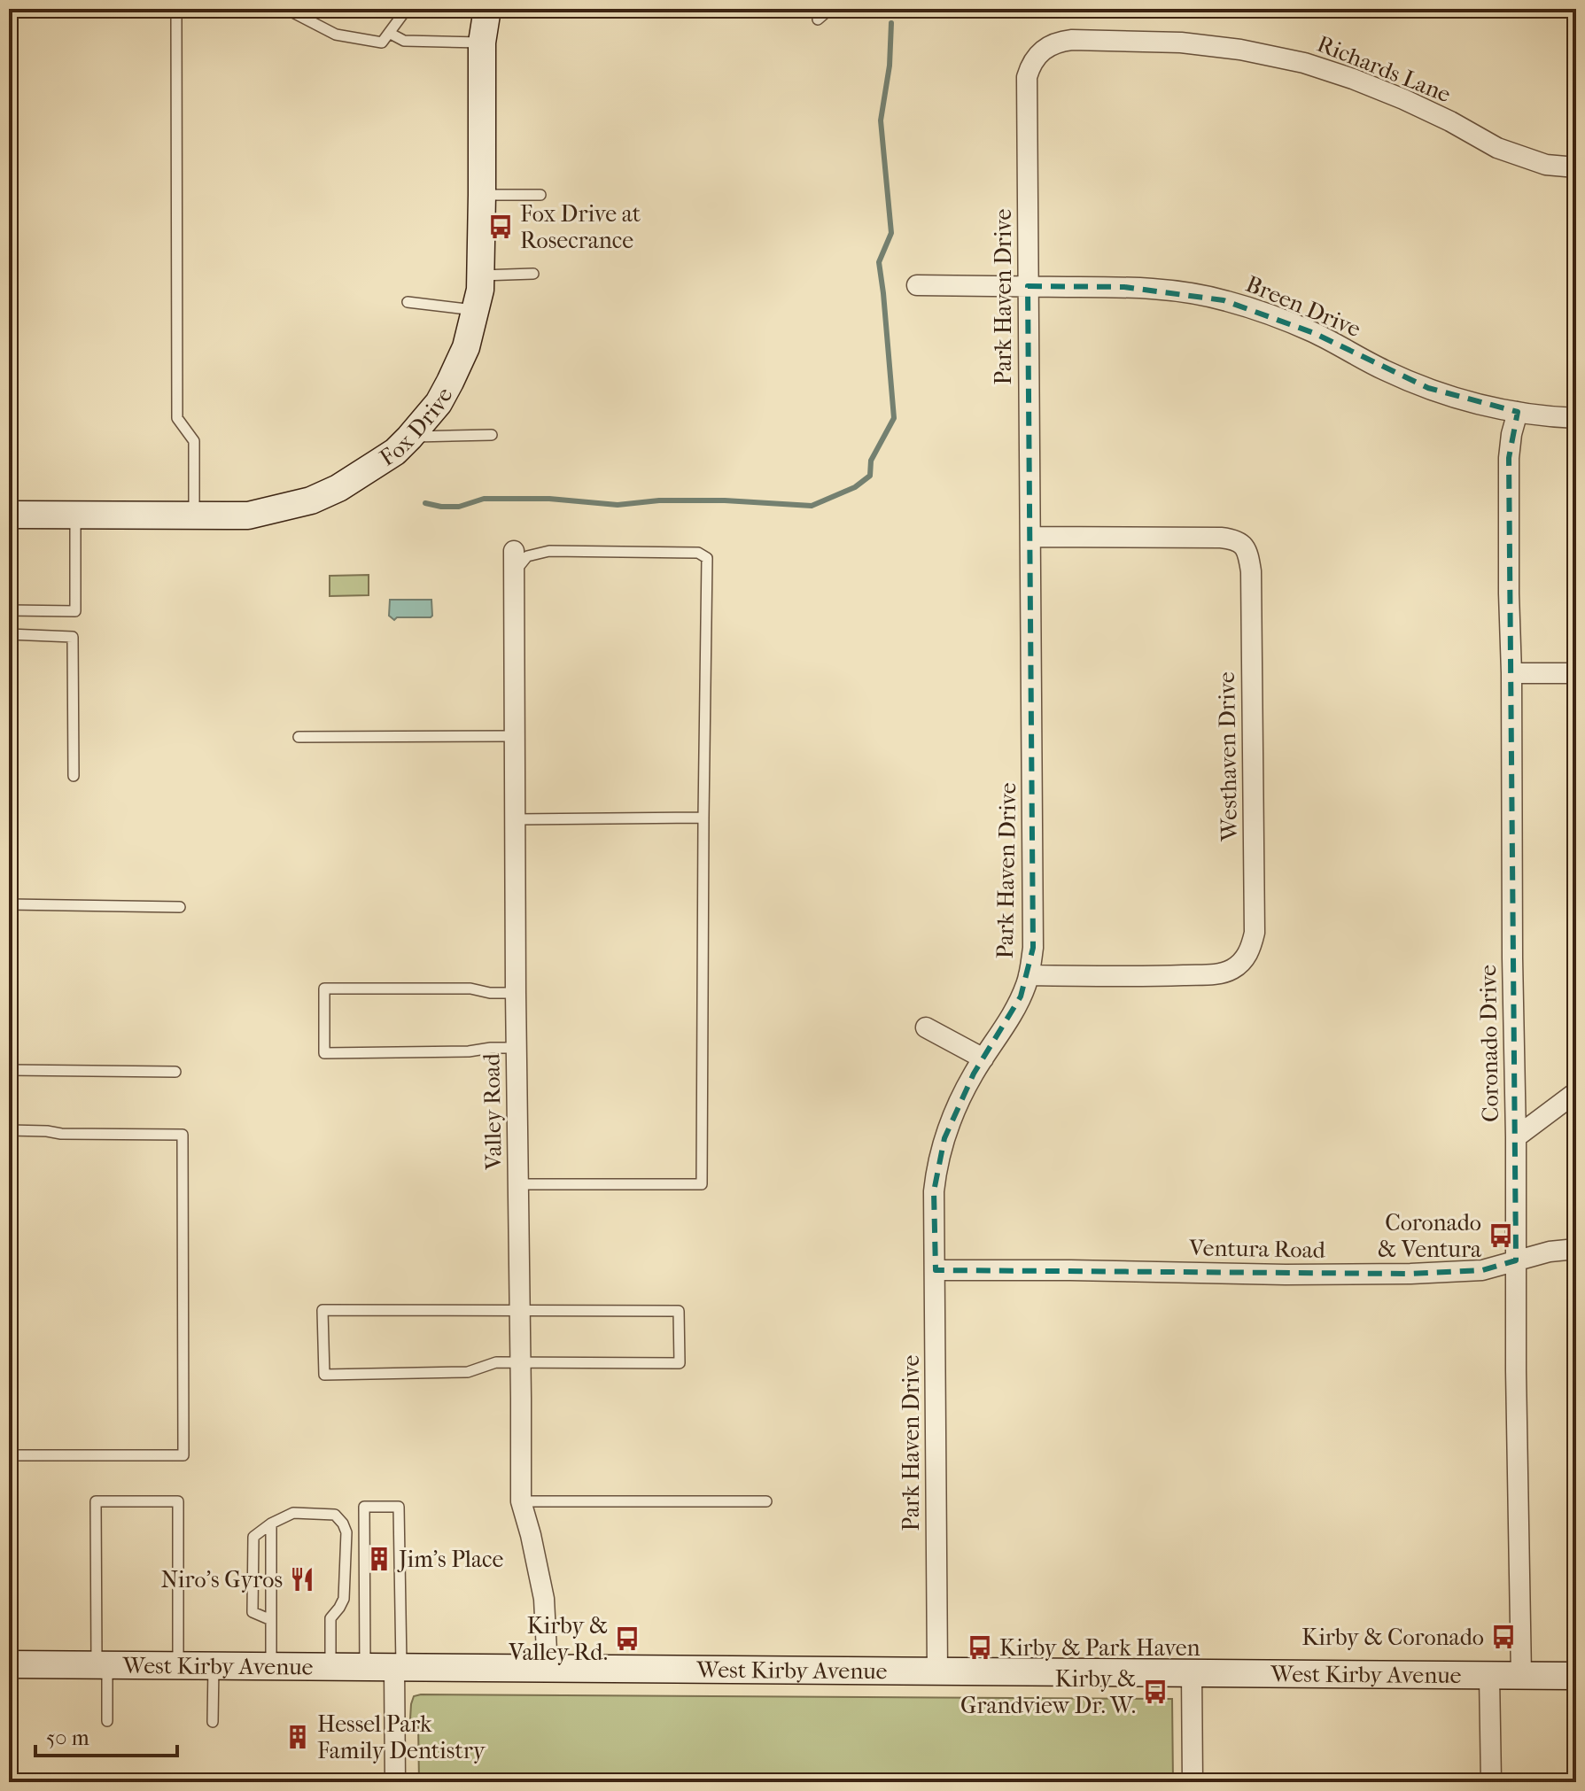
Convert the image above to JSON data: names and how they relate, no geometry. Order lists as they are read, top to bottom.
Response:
{
  "streets": {
    "main road": ["Fox Drive", "West Kirby Avenue"],
    "street": [
      "Richards Lane",
      "Park Haven Drive",
      "Breen Drive",
      "Westhaven Drive",
      "Coronado Drive",
      "Valley Road",
      "Ventura Road"
    ]
  },
  "crossings": [
    ["Richards Lane", "Park Haven Drive"],
    ["Park Haven Drive", "Breen Drive"],
    ["Park Haven Drive", "Westhaven Drive"],
    ["Park Haven Drive", "Ventura Road"],
    ["Park Haven Drive", "West Kirby Avenue"],
    ["Breen Drive", "Coronado Drive"],
    ["Coronado Drive", "Ventura Road"],
    ["Coronado Drive", "West Kirby Avenue"],
    ["Valley Road", "West Kirby Avenue"]
  ],
  "places": {
    "bus stop": [
      "Fox Drive at Rosecrance",
      "Coronado & Ventura",
      "Kirby & Coronado",
      "Kirby & Valley Rd.",
      "Kirby & Park Haven",
      "Kirby & Grandview Dr. W."
    ],
    "building": ["Jim's Place", "Hessel Park Family Dentistry"],
    "restaurant": ["Niro’s Gyros"]
  },
  "scale_bar": "50 m"
}
